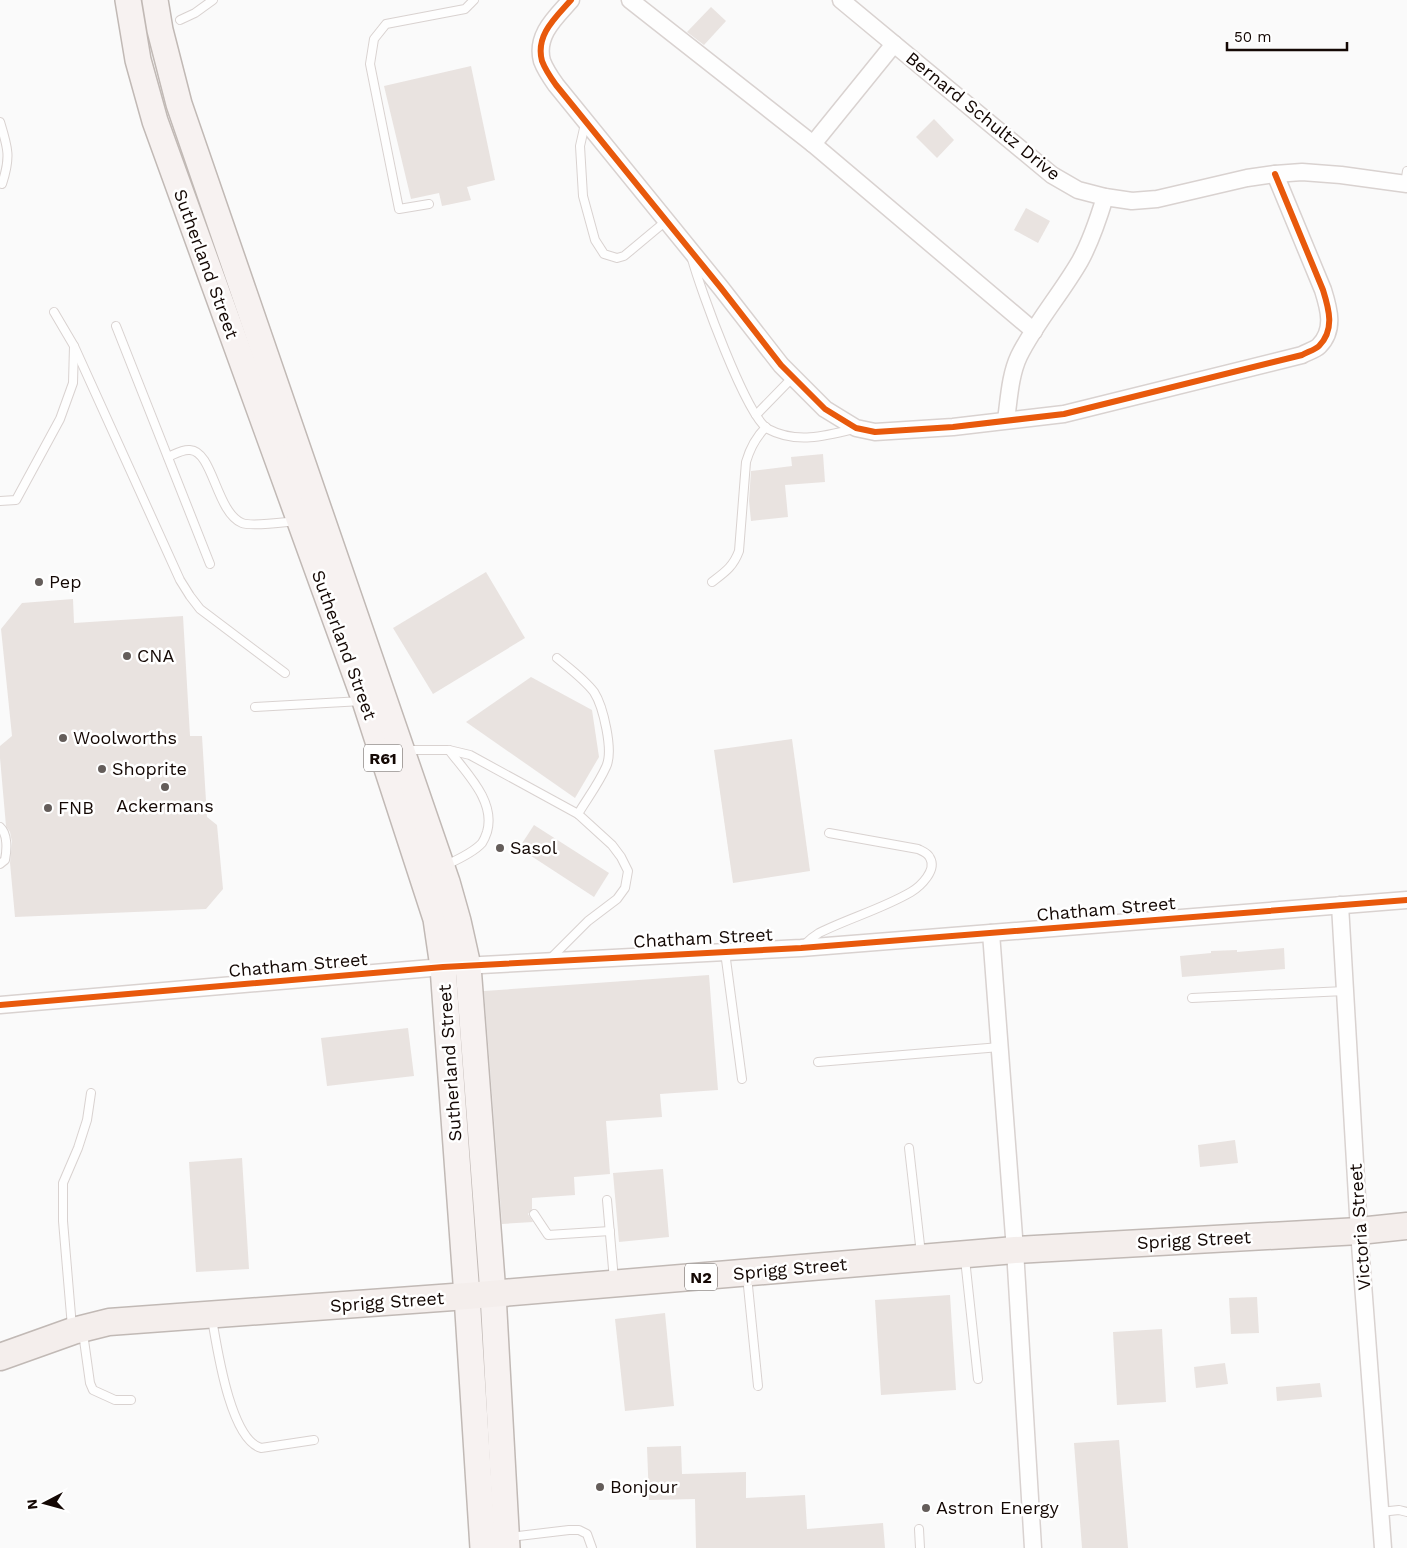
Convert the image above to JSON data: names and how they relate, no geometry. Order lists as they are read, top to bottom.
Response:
{
  "streets": {
    "highway": ["Sprigg Street", "N2"],
    "main road": ["Sutherland Street", "R61"],
    "street": ["Bernard Schultz Drive", "Chatham Street", "Victoria Street"]
  },
  "crossings": [
    ["Sutherland Street", "Chatham Street"],
    ["Sutherland Street", "Sprigg Street"],
    ["Chatham Street", "Victoria Street"],
    ["Victoria Street", "Sprigg Street"]
  ],
  "places": [
    "Pep",
    "CNA",
    "Woolworths",
    "Shoprite",
    "Ackermans",
    "FNB",
    "Sasol",
    "Bonjour",
    "Astron Energy"
  ],
  "scale_bar": "50 m",
  "north": "left"
}
